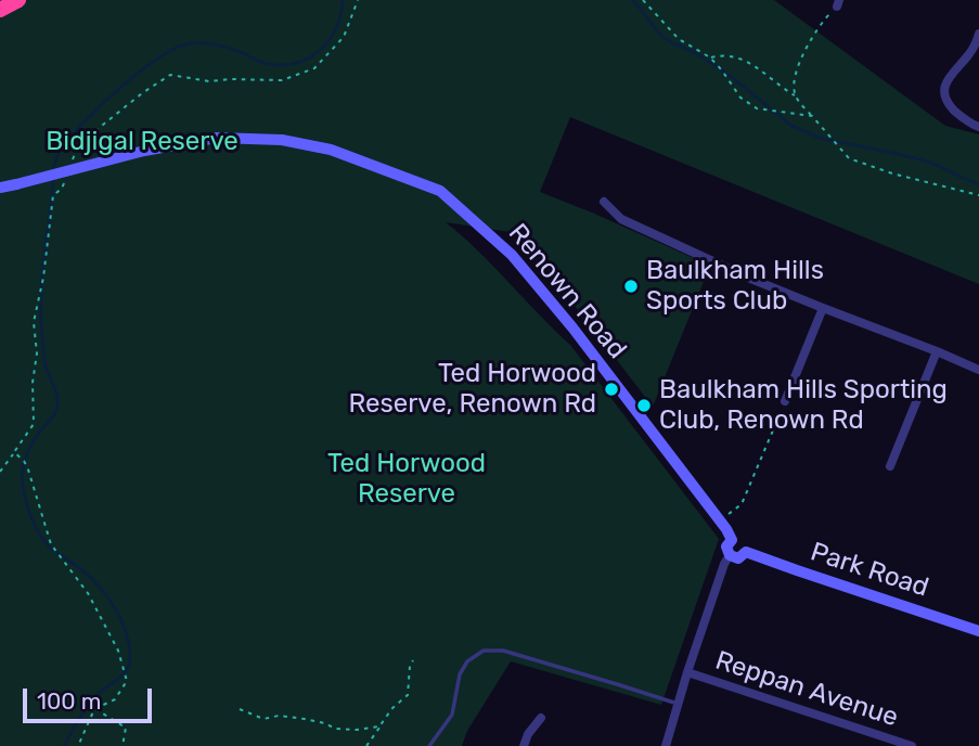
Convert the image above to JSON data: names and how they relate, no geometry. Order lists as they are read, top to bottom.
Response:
{
  "streets": {
    "main road": ["Renown Road", "Park Road"],
    "street": ["Reppan Avenue"]
  },
  "crossings": [
    ["Renown Road", "Park Road"]
  ],
  "parks": ["Bidjigal Reserve", "Ted Horwood Reserve"],
  "places": ["Baulkham Hills Sports Club", "Ted Horwood Reserve, Renown Rd", "Baulkham Hills Sporting Club, Renown Rd"],
  "scale_bar": "100 m"
}
